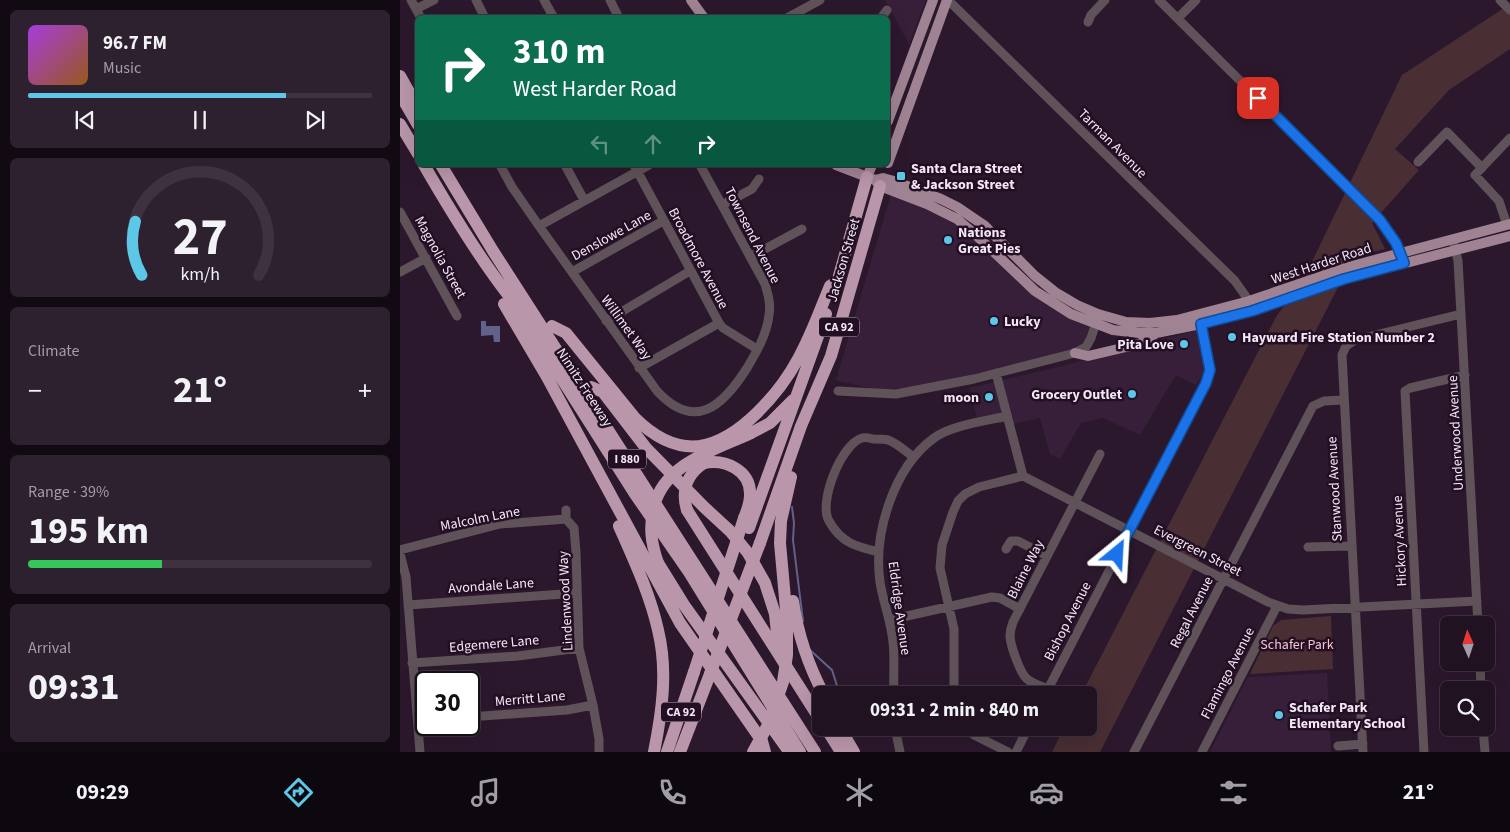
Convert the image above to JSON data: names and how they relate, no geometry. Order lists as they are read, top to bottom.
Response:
{
  "streets": {
    "highway": [
      "Jackson Street",
      "CA 92",
      "Nimitz Freeway",
      "I 880"
    ],
    "main road": ["West Harder Road"],
    "street": [
      "Tarman Avenue",
      "Denslowe Lane",
      "Townsend Avenue",
      "Magnolia Street",
      "Broadmore Avenue",
      "Willimet Way",
      "Underwood Avenue",
      "Stanwood Avenue",
      "Malcolm Lane",
      "Hickory Avenue",
      "Evergreen Street",
      "Blaine Way",
      "Avondale Lane",
      "Lindenwood Way",
      "Eldridge Avenue",
      "Regal Avenue",
      "Bishop Avenue",
      "Edgemere Lane",
      "Flamingo Avenue",
      "Merritt Lane"
    ]
  },
  "crossings": [
    ["Tarman Avenue", "West Harder Road"],
    ["Tarman Avenue", "CA 92"],
    ["Denslowe Lane", "Broadmore Avenue"],
    ["Denslowe Lane", "Willimet Way"],
    ["Townsend Avenue", "Broadmore Avenue"],
    ["Townsend Avenue", "Willimet Way"],
    ["Broadmore Avenue", "Willimet Way"],
    ["Jackson Street", "CA 92"],
    ["West Harder Road", "Underwood Avenue"],
    ["West Harder Road", "Bishop Avenue"],
    ["Nimitz Freeway", "I 880"],
    ["Underwood Avenue", "Stanwood Avenue"],
    ["Underwood Avenue", "Hickory Avenue"],
    ["Underwood Avenue", "Evergreen Street"],
    ["Stanwood Avenue", "Evergreen Street"],
    ["Stanwood Avenue", "Regal Avenue"],
    ["Malcolm Lane", "Lindenwood Way"],
    ["Hickory Avenue", "Evergreen Street"],
    ["Evergreen Street", "Blaine Way"],
    ["Evergreen Street", "Regal Avenue"],
    ["Evergreen Street", "Bishop Avenue"],
    ["Evergreen Street", "Flamingo Avenue"],
    ["Avondale Lane", "Lindenwood Way"],
    ["Lindenwood Way", "Edgemere Lane"],
    ["Lindenwood Way", "Merritt Lane"]
  ],
  "parks": ["Schafer Park"],
  "places": {
    "transit": ["Santa Clara Street & Jackson Street"],
    "other": [
      "Nations Great Pies",
      "Lucky",
      "Hayward Fire Station Number 2",
      "Pita Love",
      "Grocery Outlet",
      "moon",
      "Schafer Park Elementary School"
    ]
  },
  "north": "top",
  "page": {
    "turn": ["310 m", "West Harder Road"],
    "song": ["96.7 FM", "Music"],
    "tile": [
      "Climate",
      ["Range · 39%", "195 km"],
      ["Arrival", "09:31"]
    ],
    "heat": ["−", "21°", "+"],
    "limit": "30",
    "trip": "09:31 · 2 min · 840 m",
    "tabs": ["09:29", "21°"],
    "gauge": ["27", "km/h"]
  }
}
